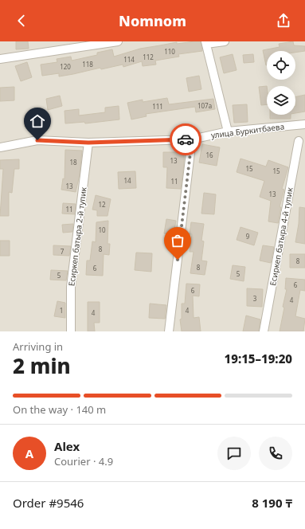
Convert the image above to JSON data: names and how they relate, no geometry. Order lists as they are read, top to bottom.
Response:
{
  "streets": {
    "street": ["улица Буркитбаева", "Есиркеп батыра 2-й тупик", "Есиркеп батыра 4-й тупик"]
  },
  "crossings": [
    ["улица Буркитбаева", "Есиркеп батыра 2-й тупик"]
  ],
  "house_numbers": [
    "110",
    "112",
    "114",
    "118",
    "120",
    "107а",
    "111",
    "16",
    "13",
    "18",
    "15",
    "15",
    "14",
    "11",
    "13",
    "13",
    "12",
    "11",
    "10",
    "9",
    "8",
    "7",
    "8",
    "8",
    "6",
    "5",
    "5",
    "6",
    "6",
    "3",
    "4",
    "1",
    "4",
    "4"
  ],
  "page": {
    "header": "Nomnom",
    "heading": ["2 min", "Arriving in", "19:15–19:20"],
    "panel": [
      "Alex",
      "Courier · 4.9",
      "Order #9546",
      "8 190 ₸"
    ],
    "bar": "On the way · 140 m",
    "round": "A"
  }
}
